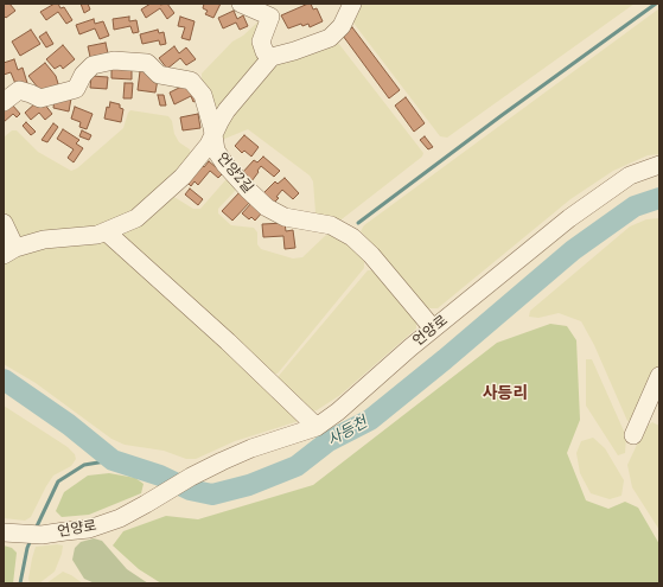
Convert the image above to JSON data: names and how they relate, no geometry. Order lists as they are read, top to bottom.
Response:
{
  "streets": {
    "street": ["언양2길", "언양로"]
  },
  "crossings": [
    ["언양2길", "언양로"]
  ],
  "districts": ["사등리"],
  "water": ["사등천"]
}
